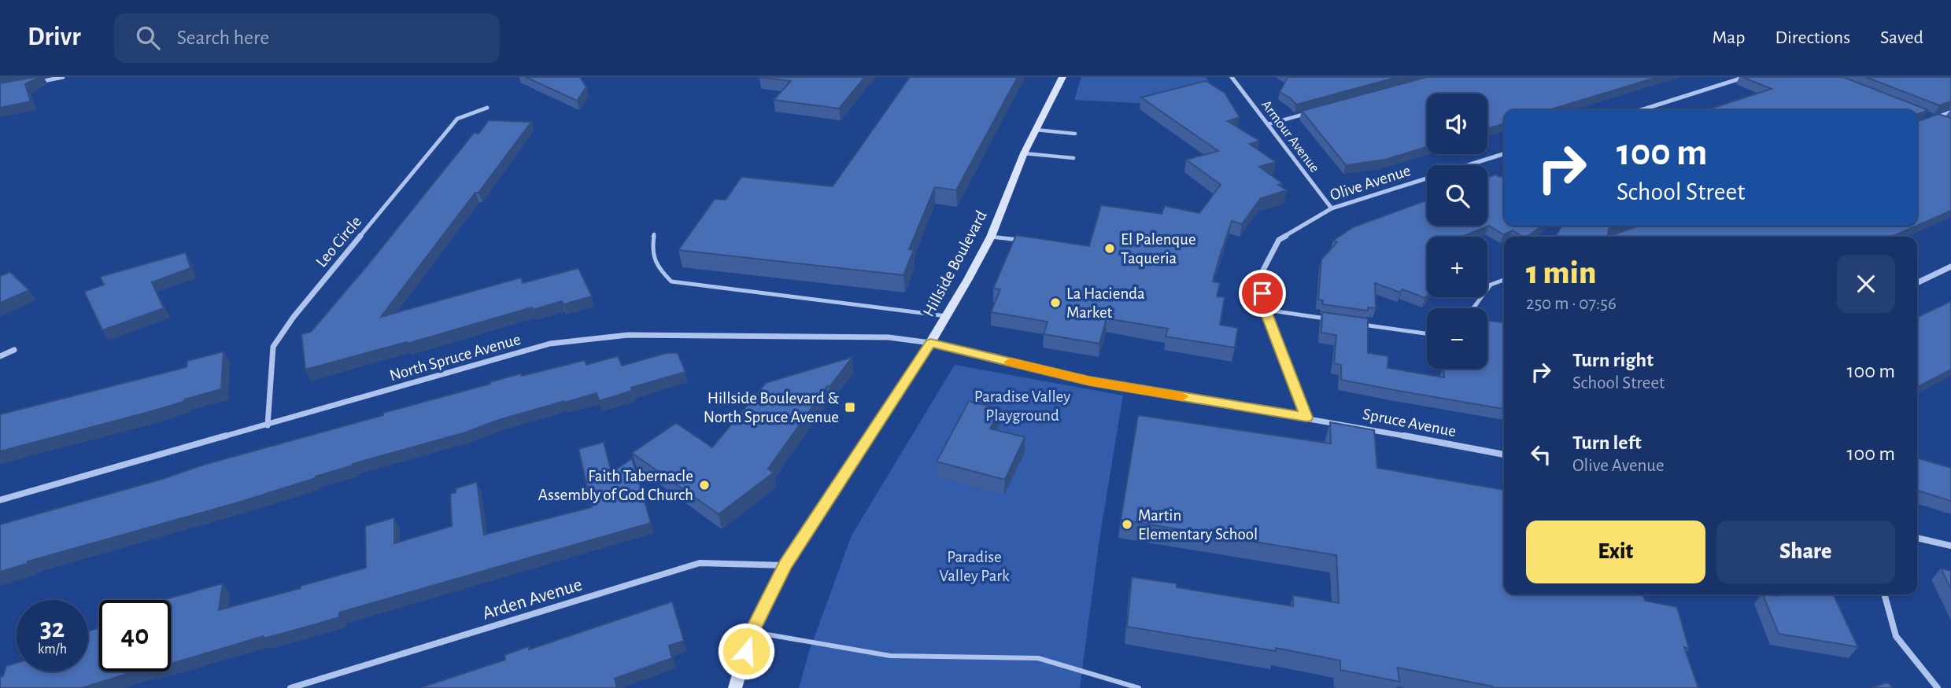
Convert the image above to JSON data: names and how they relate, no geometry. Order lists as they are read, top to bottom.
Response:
{
  "streets": {
    "street": [
      "Armour Avenue",
      "Olive Avenue",
      "Leo Circle",
      "Hillside Boulevard",
      "North Spruce Avenue",
      "Spruce Avenue",
      "Arden Avenue"
    ]
  },
  "crossings": [
    ["Armour Avenue", "Olive Avenue"],
    ["Olive Avenue", "North Spruce Avenue"],
    ["Olive Avenue", "Spruce Avenue"],
    ["Leo Circle", "North Spruce Avenue"],
    ["Hillside Boulevard", "North Spruce Avenue"],
    ["Hillside Boulevard", "Arden Avenue"],
    ["North Spruce Avenue", "Spruce Avenue"]
  ],
  "parks": ["Paradise Valley Playground", "Paradise Valley Park"],
  "places": {
    "other": [
      "El Palenque Taqueria",
      "La Hacienda Market",
      "Faith Tabernacle Assembly of God Church",
      "Martin Elementary School"
    ],
    "transit": ["Hillside Boulevard & North Spruce Avenue"]
  },
  "page": {
    "header": "Drivr",
    "search": "Search here",
    "nav": ["Map", "Directions", "Saved"],
    "map_buttons": ["+", "−"],
    "turn": ["100 m", "School Street"],
    "heading": ["1 min", "250 m · 07:56"],
    "list": [
      {
        "name": "Turn right",
        "note": "School Street",
        "value": "100 m"
      },
      {
        "name": "Turn left",
        "note": "Olive Avenue",
        "value": "100 m"
      }
    ],
    "buttons": ["Exit", "Share"],
    "speed": "32 km/h",
    "limit": "40"
  }
}
